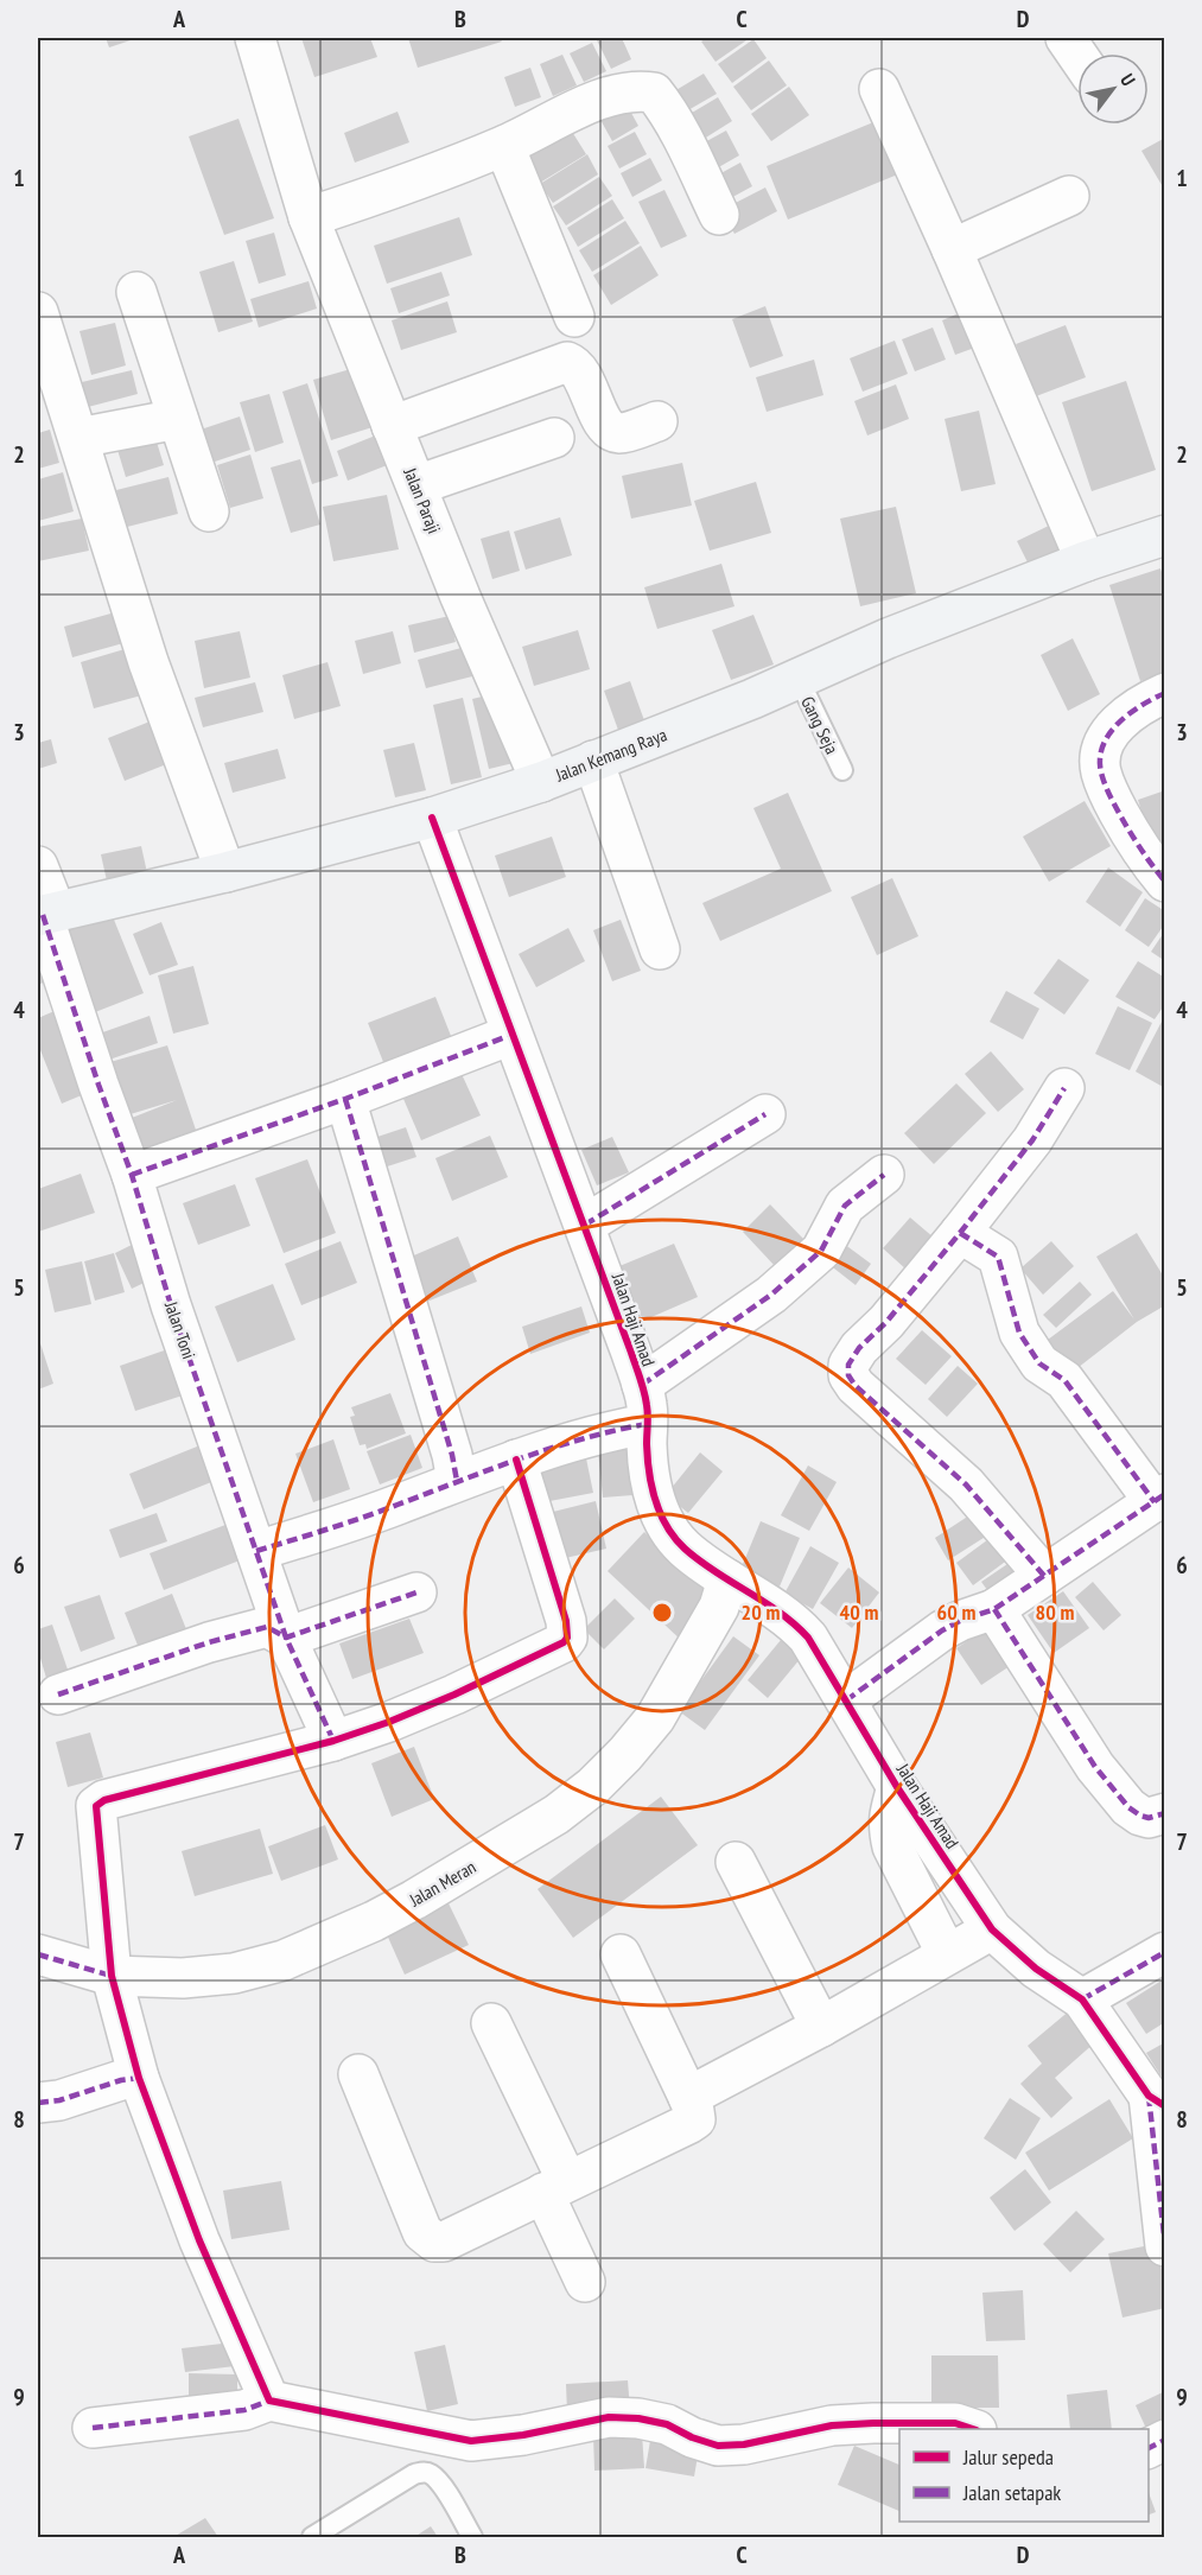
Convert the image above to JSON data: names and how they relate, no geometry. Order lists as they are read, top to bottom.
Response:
{
  "streets": {
    "street": [
      "Jalan Paraji",
      "Jalan Kemang Raya",
      "Jalan Haji Amad",
      "Jalan Toni",
      "Jalan Meran"
    ],
    "lane": ["Gang Seja"]
  },
  "crossings": [
    ["Jalan Paraji", "Jalan Kemang Raya"],
    ["Gang Seja", "Jalan Kemang Raya"],
    ["Jalan Kemang Raya", "Jalan Haji Amad"],
    ["Jalan Kemang Raya", "Jalan Toni"],
    ["Jalan Haji Amad", "Jalan Meran"]
  ],
  "legend": ["Jalur sepeda", "Jalan setapak"],
  "north": "top right",
  "grid": {
    "columns": [
      "A",
      "B",
      "C",
      "D"
    ],
    "rows": [
      "1",
      "2",
      "3",
      "4",
      "5",
      "6",
      "7",
      "8",
      "9"
    ]
  },
  "rings": [
    "20 m",
    "40 m",
    "60 m",
    "80 m"
  ]
}
